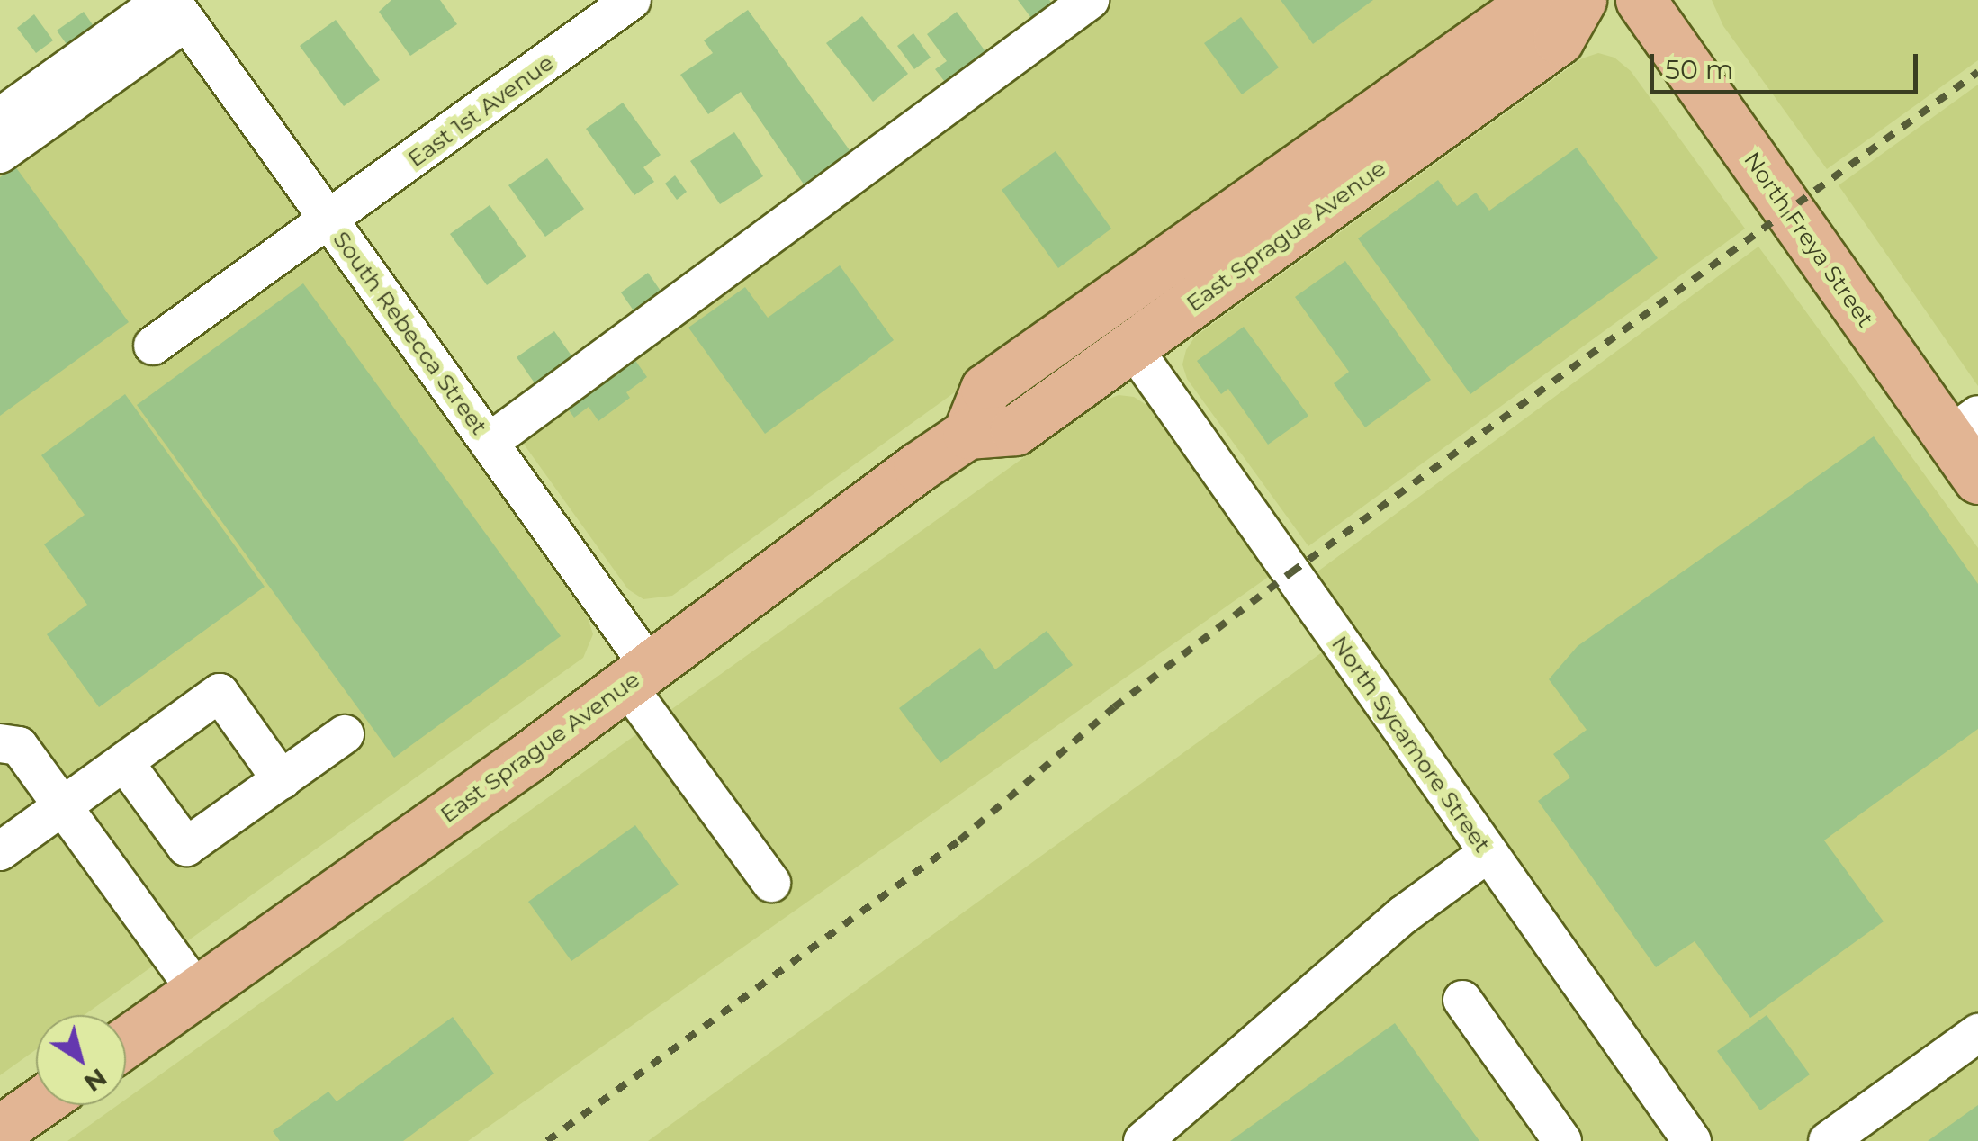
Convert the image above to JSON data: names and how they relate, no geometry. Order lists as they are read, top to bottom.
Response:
{
  "streets": {
    "main road": ["East Sprague Avenue", "North Freya Street"],
    "street": ["East 1st Avenue", "South Rebecca Street", "North Sycamore Street"]
  },
  "crossings": [
    ["East 1st Avenue", "South Rebecca Street"],
    ["East Sprague Avenue", "South Rebecca Street"],
    ["East Sprague Avenue", "North Sycamore Street"]
  ],
  "scale_bar": "50 m",
  "north": "bottom right"
}
